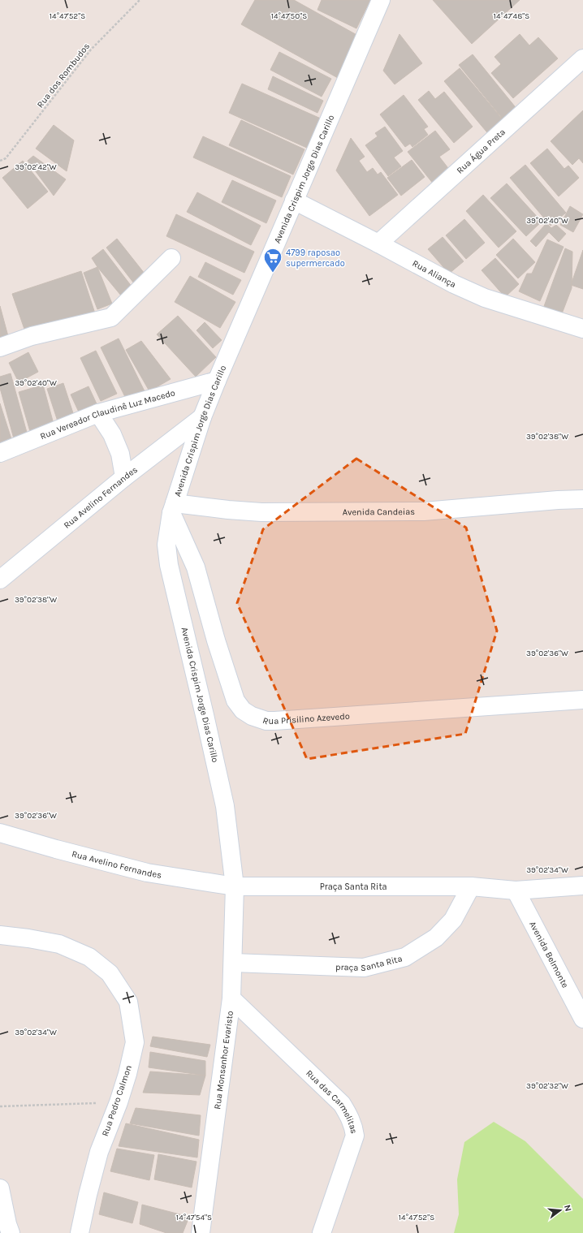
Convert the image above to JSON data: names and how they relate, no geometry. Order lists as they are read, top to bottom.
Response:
{
  "streets": {
    "street": [
      "Rua Água Preta",
      "Avenida Crispim Jorge Dias Carillo",
      "Rua Aliança",
      "Rua Vereador Claudinê Luz Macedo",
      "Rua Avelino Fernandes",
      "Avenida Candeias",
      "Rua Prisilino Azevedo",
      "Praça Santa Rita",
      "Avenida Belmonte",
      "praça Santa Rita",
      "Rua Monsenhor Evaristo",
      "Rua Pedro Calmon",
      "Rua das Carmelitas"
    ],
    "path": ["Rua dos Rombudos"]
  },
  "crossings": [
    ["Rua Água Preta", "Rua Aliança"],
    ["Avenida Crispim Jorge Dias Carillo", "Rua Aliança"],
    ["Avenida Crispim Jorge Dias Carillo", "Rua Vereador Claudinê Luz Macedo"],
    ["Avenida Crispim Jorge Dias Carillo", "Rua Avelino Fernandes"],
    ["Avenida Crispim Jorge Dias Carillo", "Avenida Candeias"],
    ["Avenida Crispim Jorge Dias Carillo", "Rua Prisilino Azevedo"],
    ["Avenida Crispim Jorge Dias Carillo", "Praça Santa Rita"],
    ["Avenida Crispim Jorge Dias Carillo", "Rua Monsenhor Evaristo"],
    ["Rua Avelino Fernandes", "Praça Santa Rita"],
    ["Rua Avelino Fernandes", "Rua Monsenhor Evaristo"],
    ["Avenida Candeias", "Rua Prisilino Azevedo"],
    ["Praça Santa Rita", "Avenida Belmonte"],
    ["Praça Santa Rita", "praça Santa Rita"],
    ["Praça Santa Rita", "Rua Monsenhor Evaristo"],
    ["praça Santa Rita", "Rua Monsenhor Evaristo"],
    ["Rua Monsenhor Evaristo", "Rua das Carmelitas"]
  ],
  "places": {
    "supermarket": ["4799 raposao supermercado"]
  },
  "north": "right",
  "coordinates": [
    "14°47'52\"S",
    "14°47'50\"S",
    "14°47'48\"S",
    "39°02'42\"W",
    "39°02'40\"W",
    "39°02'38\"W",
    "39°02'36\"W",
    "39°02'34\"W",
    "39°02'32\"W",
    "14°47'54\"S"
  ]
}
